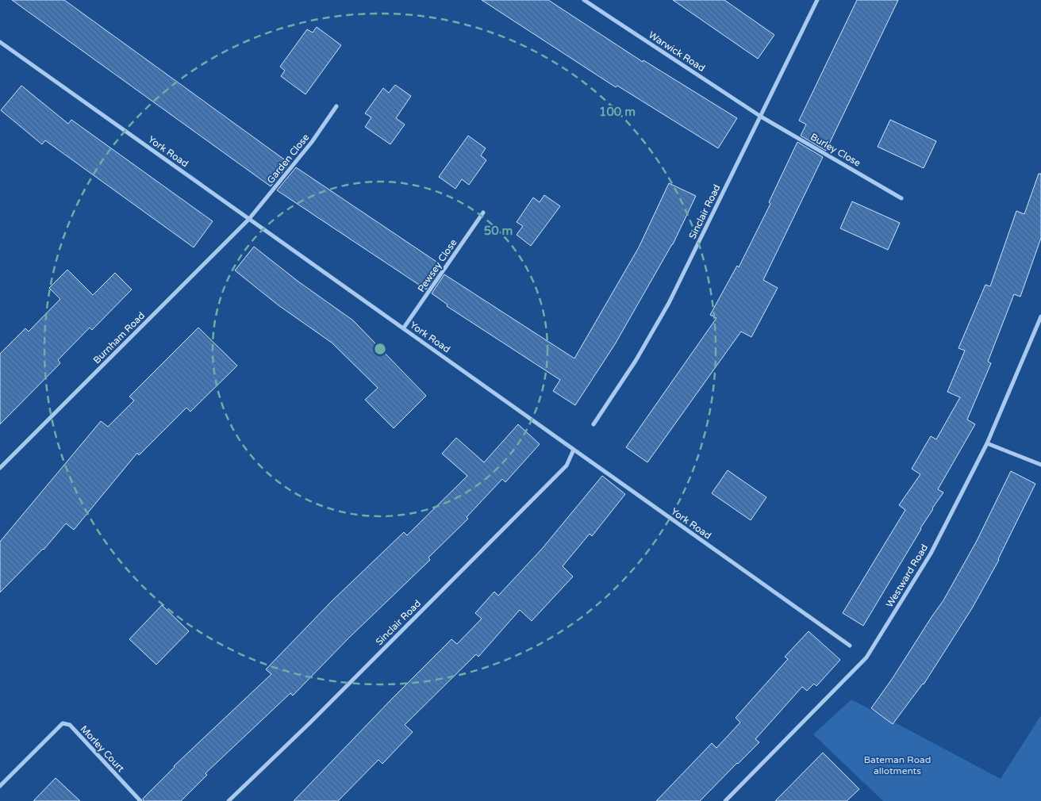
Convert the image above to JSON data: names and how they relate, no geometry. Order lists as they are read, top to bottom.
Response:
{
  "streets": {
    "street": [
      "Warwick Road",
      "Burley Close",
      "York Road",
      "Garden Close",
      "Sinclair Road",
      "Pewsey Close",
      "Burnham Road",
      "Westward Road",
      "Morley Court"
    ]
  },
  "crossings": [
    ["Warwick Road", "Burley Close"],
    ["Warwick Road", "Sinclair Road"],
    ["Burley Close", "Sinclair Road"],
    ["York Road", "Garden Close"],
    ["York Road", "Sinclair Road"],
    ["York Road", "Pewsey Close"],
    ["York Road", "Burnham Road"],
    ["Garden Close", "Burnham Road"]
  ],
  "parks": ["Bateman Road allotments"],
  "rings": ["100 m", "50 m"]
}
